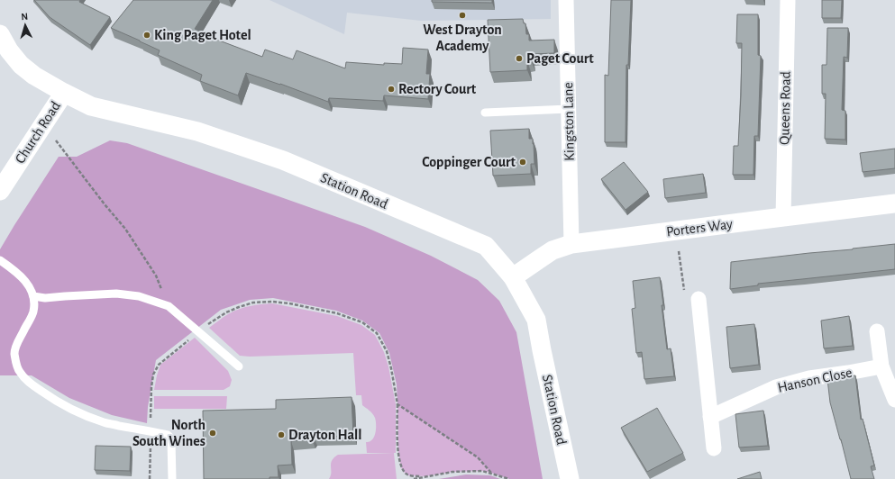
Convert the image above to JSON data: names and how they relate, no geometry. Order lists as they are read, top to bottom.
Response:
{
  "streets": {
    "street": [
      "Queens Road",
      "Kingston Lane",
      "Church Road",
      "Station Road",
      "Porters Way",
      "Hanson Close"
    ]
  },
  "crossings": [
    ["Queens Road", "Porters Way"],
    ["Kingston Lane", "Porters Way"],
    ["Church Road", "Station Road"],
    ["Station Road", "Porters Way"]
  ],
  "places": [
    "West Drayton Academy",
    "King Paget Hotel",
    "Paget Court",
    "Rectory Court",
    "Coppinger Court",
    "North South Wines",
    "Drayton Hall"
  ],
  "north": "top"
}
